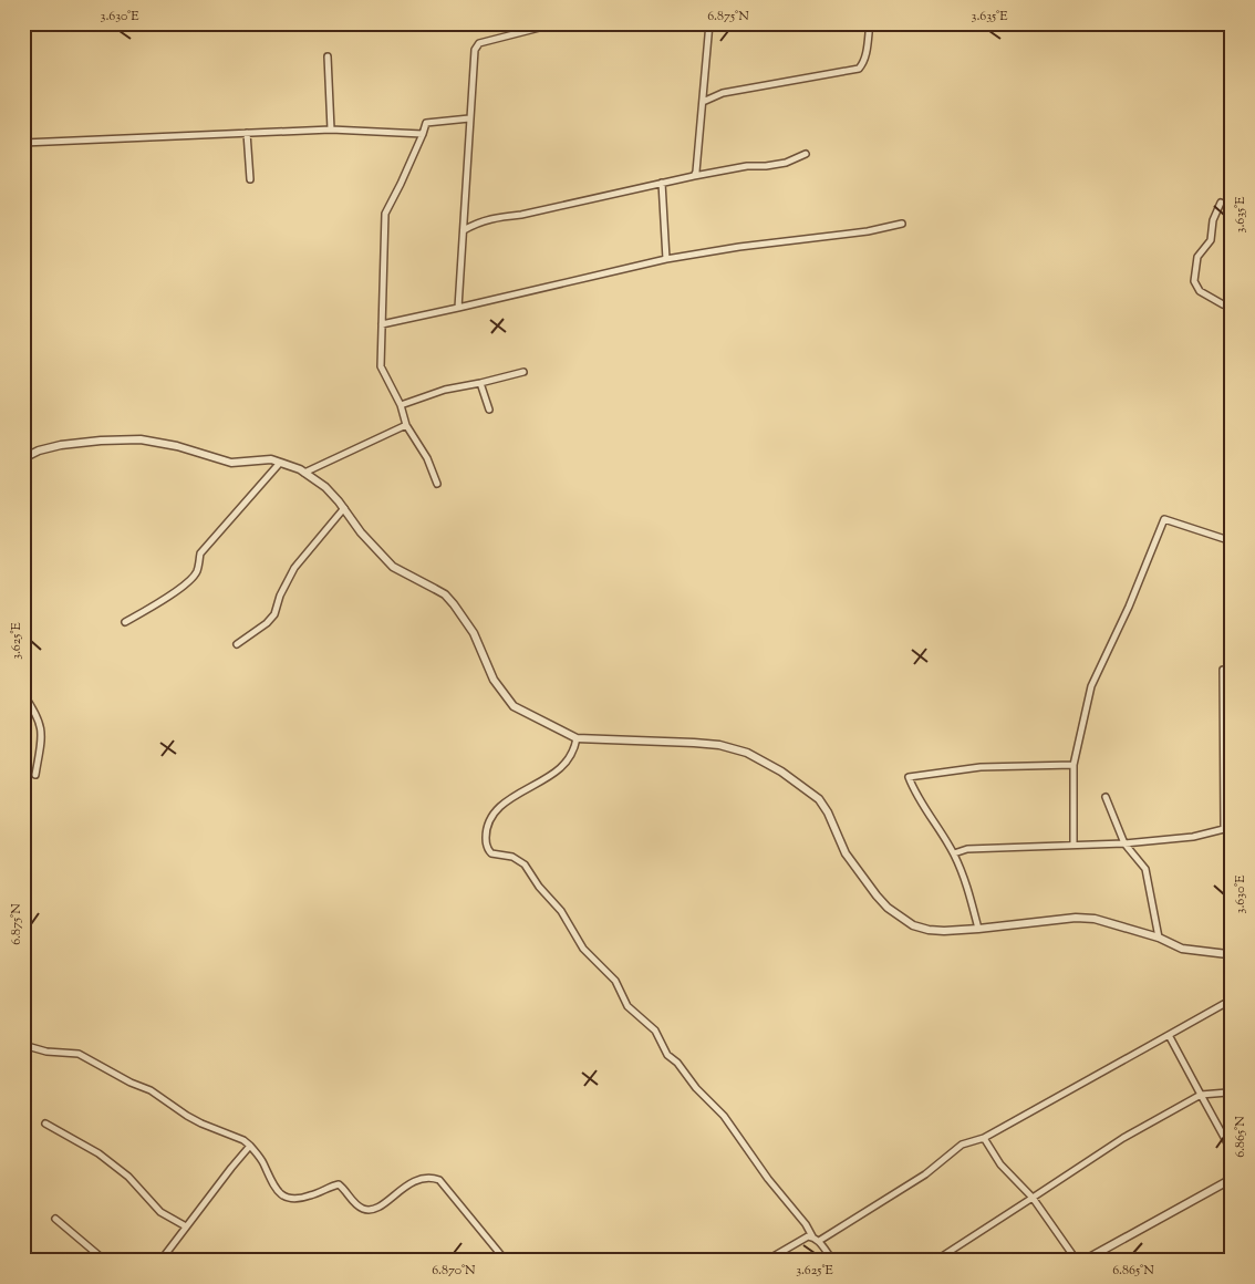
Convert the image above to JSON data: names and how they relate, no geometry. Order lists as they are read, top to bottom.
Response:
{
  "coordinates": [
    "3.630°E",
    "6.875°N",
    "3.635°E",
    "3.625°E",
    "6.865°N",
    "6.870°N"
  ]
}
